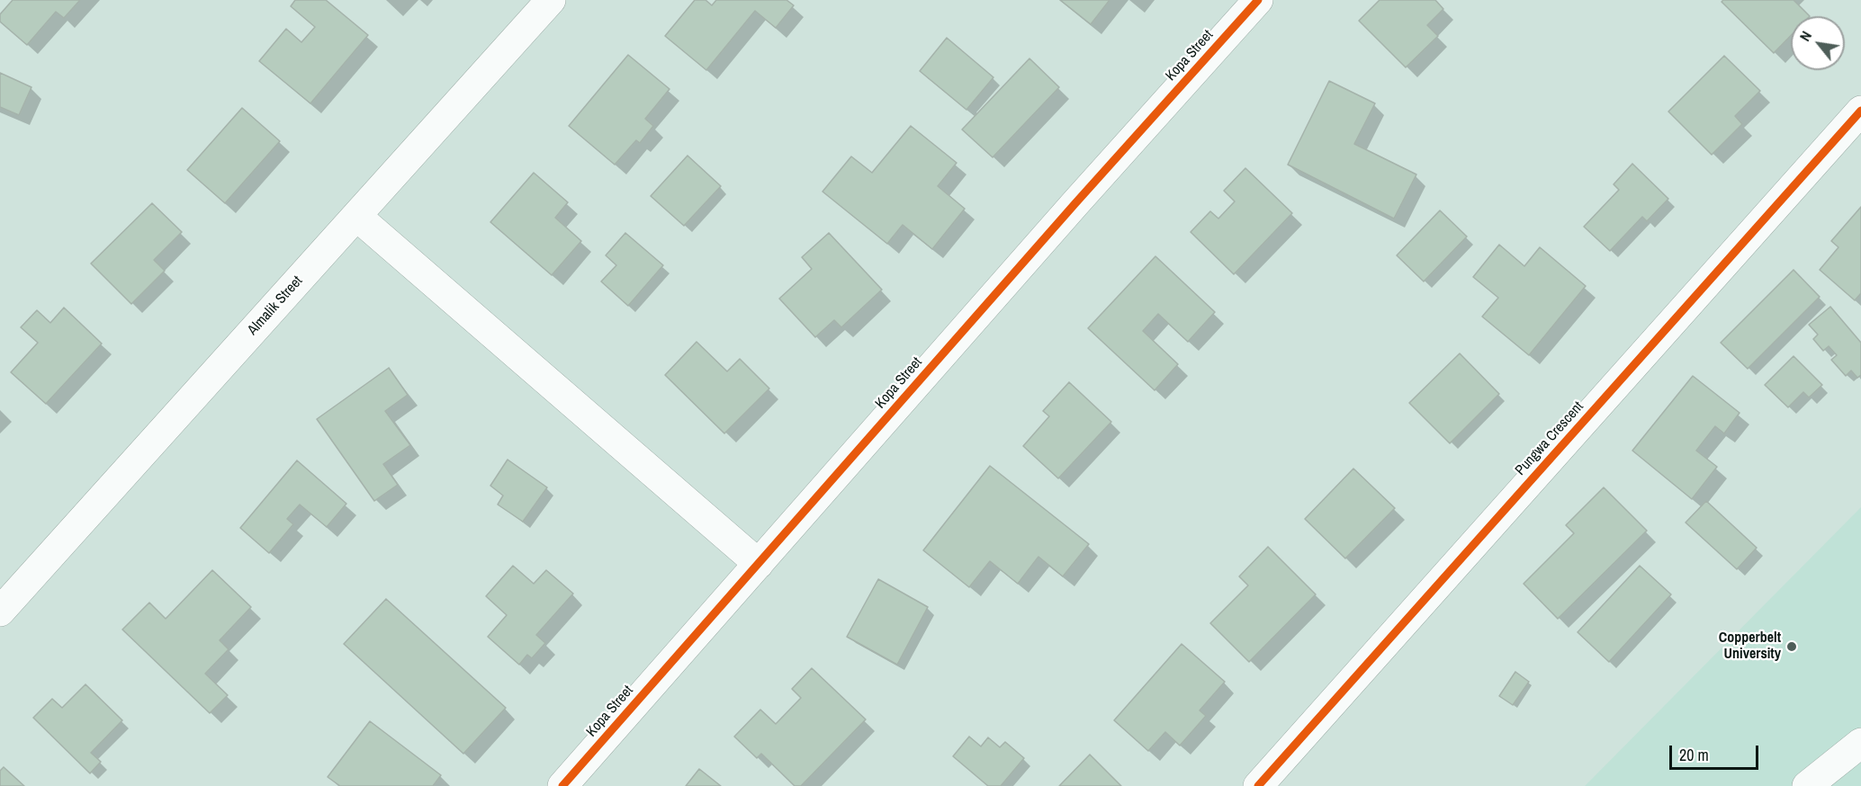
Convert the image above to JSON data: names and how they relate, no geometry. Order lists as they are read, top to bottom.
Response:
{
  "streets": {
    "street": ["Kopa Street", "Almalik Street", "Pungwa Crescent"]
  },
  "places": ["Copperbelt University"],
  "scale_bar": "20 m",
  "north": "top left"
}
